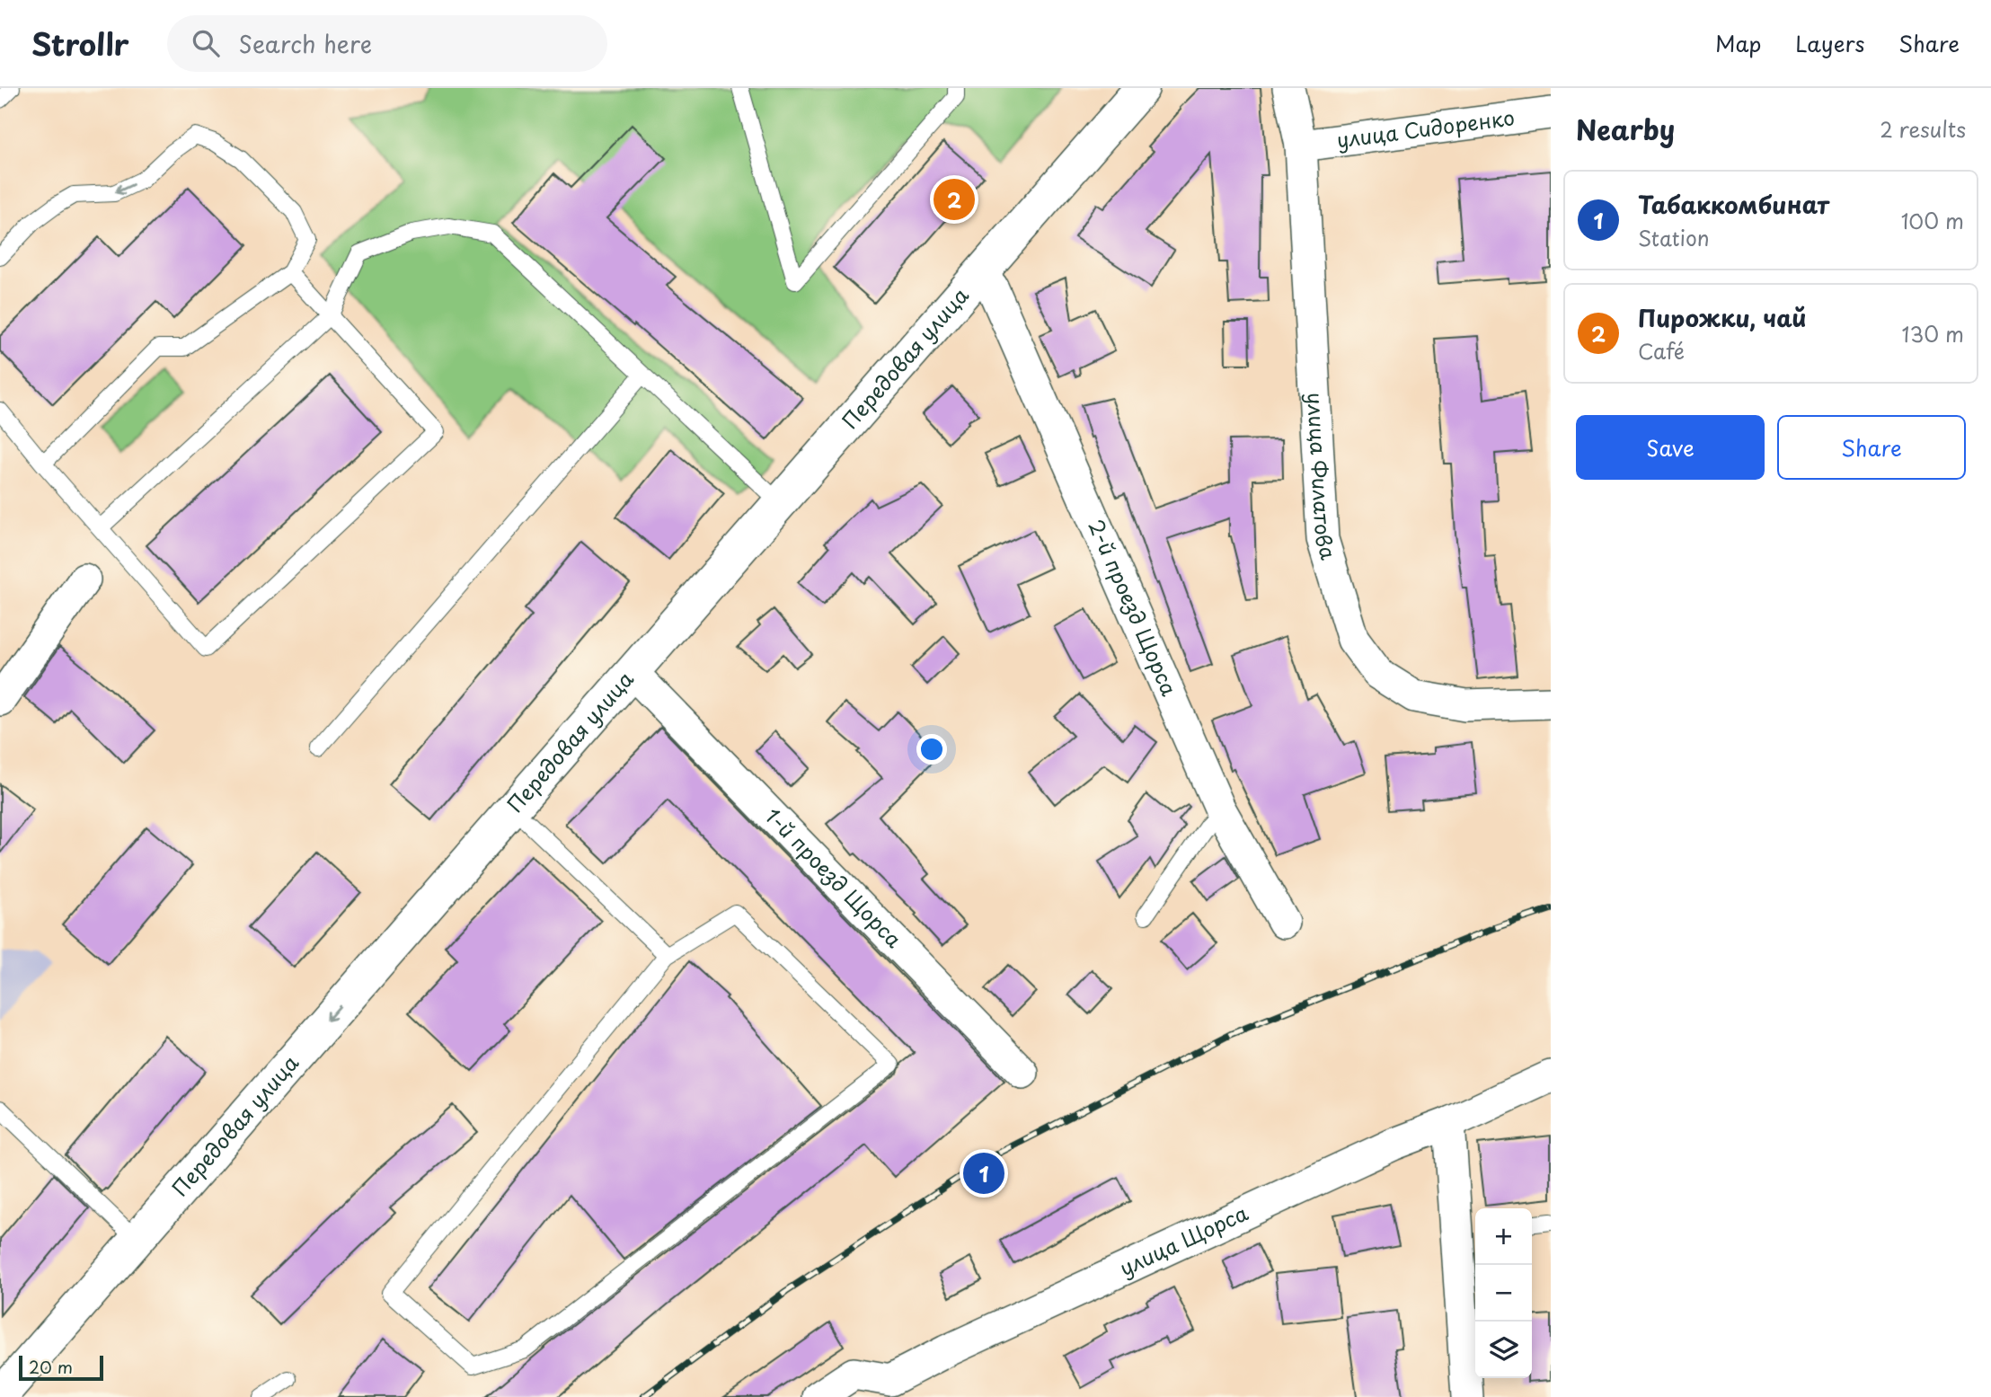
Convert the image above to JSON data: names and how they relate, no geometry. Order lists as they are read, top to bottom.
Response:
{
  "streets": {
    "main road": ["Передовая улица"],
    "street": [
      "улица Сидоренко",
      "улица Филатова",
      "2-й проезд Щорса",
      "1-й проезд Щорса",
      "улица Щорса"
    ]
  },
  "crossings": [
    ["улица Сидоренко", "улица Филатова"],
    ["Передовая улица", "2-й проезд Щорса"],
    ["Передовая улица", "1-й проезд Щорса"]
  ],
  "scale_bar": "20 m",
  "page": {
    "header": "Strollr",
    "search": "Search here",
    "nav": ["Map", "Layers", "Share"],
    "heading": ["Nearby", "2 results"],
    "list": [
      {
        "mark": "1",
        "name": "Табаккомбинат",
        "note": "Station",
        "value": "100 m"
      },
      {
        "mark": "2",
        "name": "Пирожки, чай",
        "note": "Café",
        "value": "130 m"
      }
    ],
    "pins": ["2", "1"],
    "buttons": ["Save", "Share"],
    "map_buttons": ["+", "−"],
    "scale": "20 m"
  }
}
